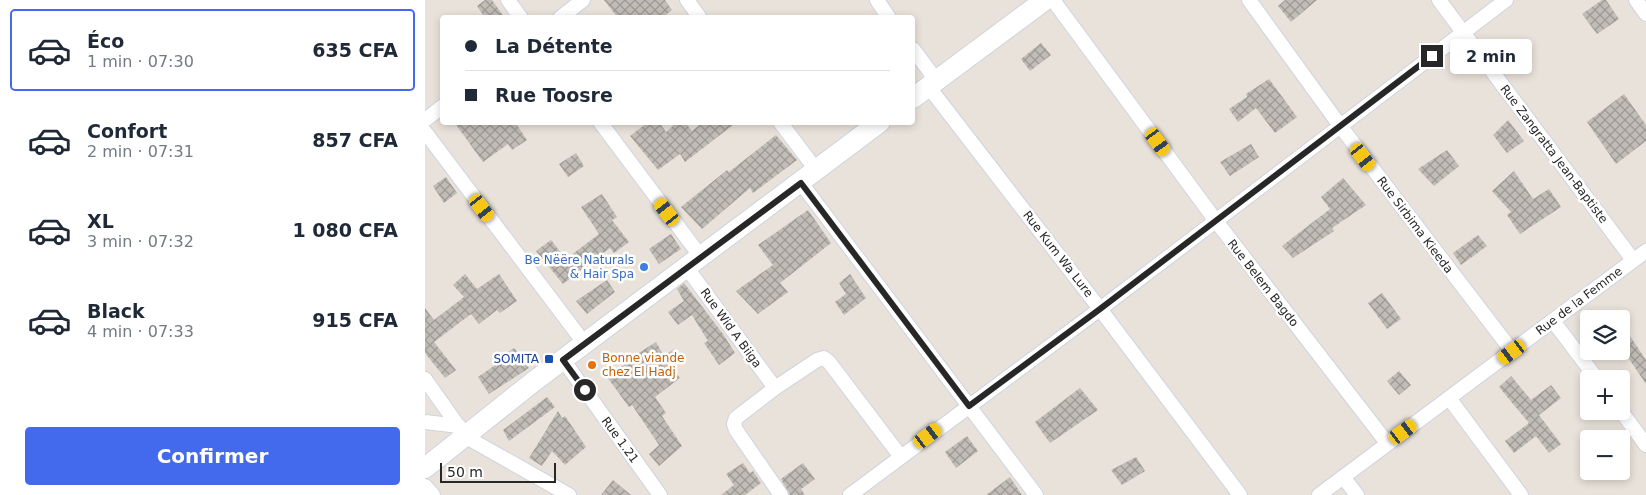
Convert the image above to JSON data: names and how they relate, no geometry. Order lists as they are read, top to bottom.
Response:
{
  "streets": {
    "street": [
      "Rue Zangratta Jean-Baptiste",
      "Rue Sirbima Kieeda",
      "Rue Kum Wa Lure",
      "Rue Belem Bagdo",
      "Rue de la Femme",
      "Rue Wid A Biiga",
      "Rue 1.21"
    ]
  },
  "crossings": [
    ["Rue Zangratta Jean-Baptiste", "Rue de la Femme"],
    ["Rue Sirbima Kieeda", "Rue de la Femme"],
    ["Rue Belem Bagdo", "Rue de la Femme"]
  ],
  "places": {
    "other": ["Be Nëëre Naturals & Hair Spa", "Bonne viande chez El Hadj"],
    "transit": ["SOMITA"]
  },
  "scale_bar": "50 m",
  "page": {
    "list": [
      {
        "name": "Éco",
        "note": "1 min · 07:30",
        "value": "635 CFA"
      },
      {
        "name": "Confort",
        "note": "2 min · 07:31",
        "value": "857 CFA"
      },
      {
        "name": "XL",
        "note": "3 min · 07:32",
        "value": "1 080 CFA"
      },
      {
        "name": "Black",
        "note": "4 min · 07:33",
        "value": "915 CFA"
      }
    ],
    "banner": ["La Détente", "Rue Toosre"],
    "bubble": "2 min",
    "map_buttons": ["+", "−"],
    "buttons": "Confirmer",
    "scale": "50 m"
  }
}
